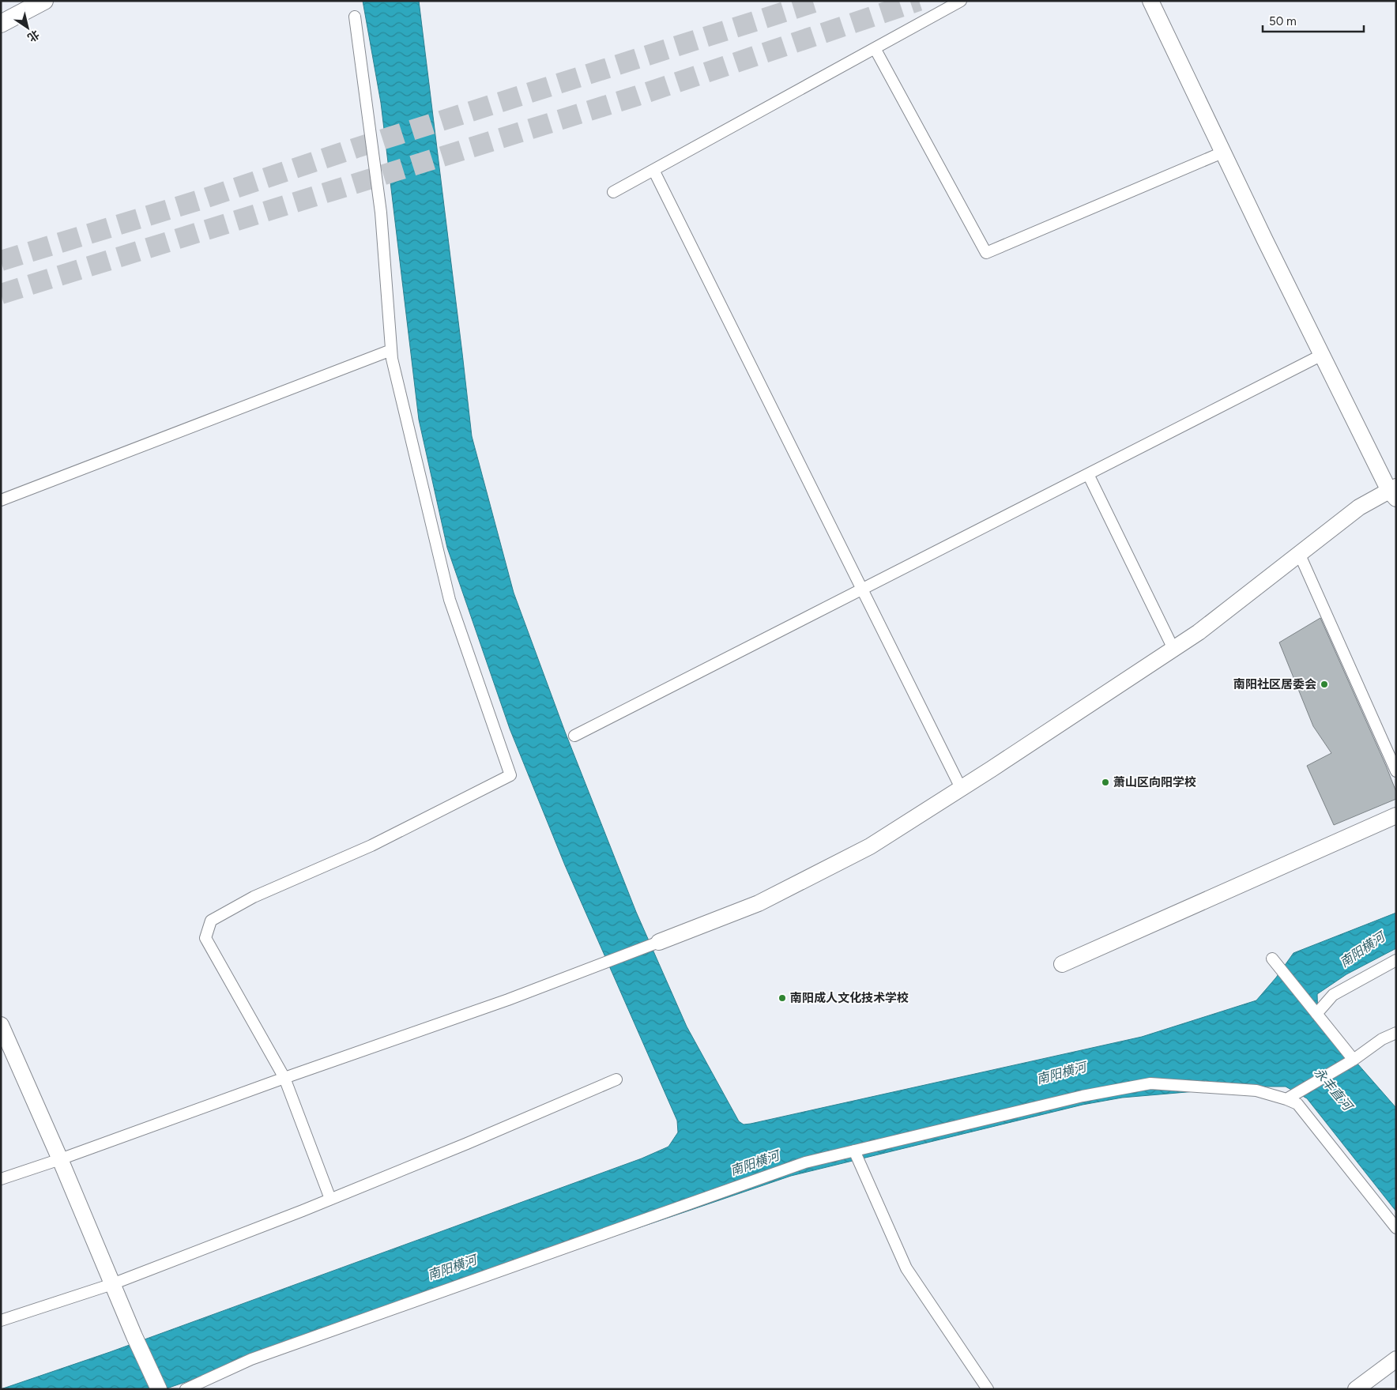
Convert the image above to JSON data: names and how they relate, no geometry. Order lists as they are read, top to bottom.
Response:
{
  "water": ["南阳横河", "永丰直河"],
  "places": ["南阳社区居委会", "萧山区向阳学校", "南阳成人文化技术学校"],
  "scale_bar": "50 m",
  "north": "bottom right"
}
